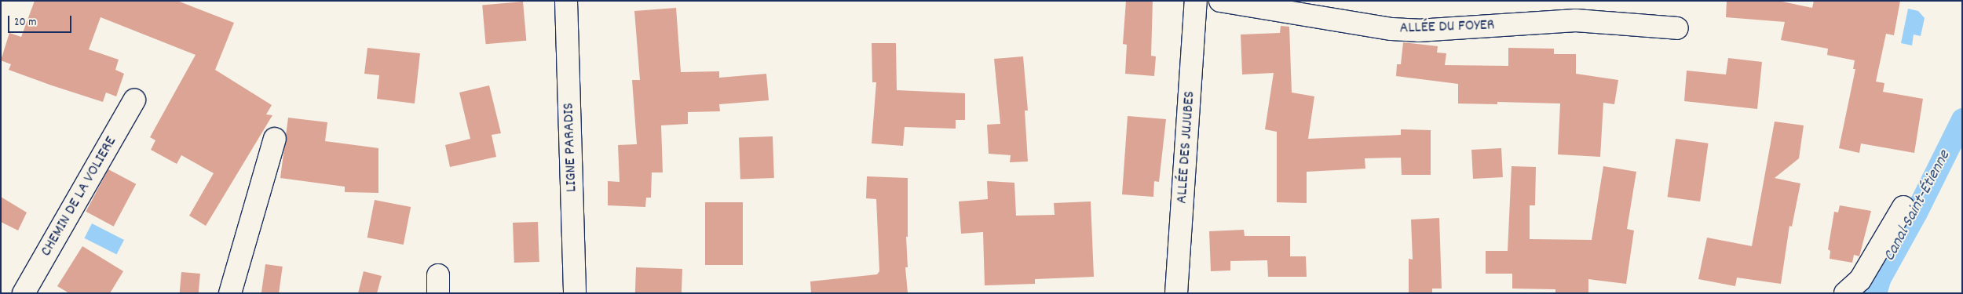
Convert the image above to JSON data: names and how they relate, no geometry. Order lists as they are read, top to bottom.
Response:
{
  "streets": {
    "street": [
      "ALLÉE DU FOYER",
      "LIGNE PARADIS",
      "ALLÉE DES JUJUBES",
      "CHEMIN DE LA VOLIERE"
    ]
  },
  "water": ["Canal Saint-Étienne"],
  "scale_bar": "20 m"
}
